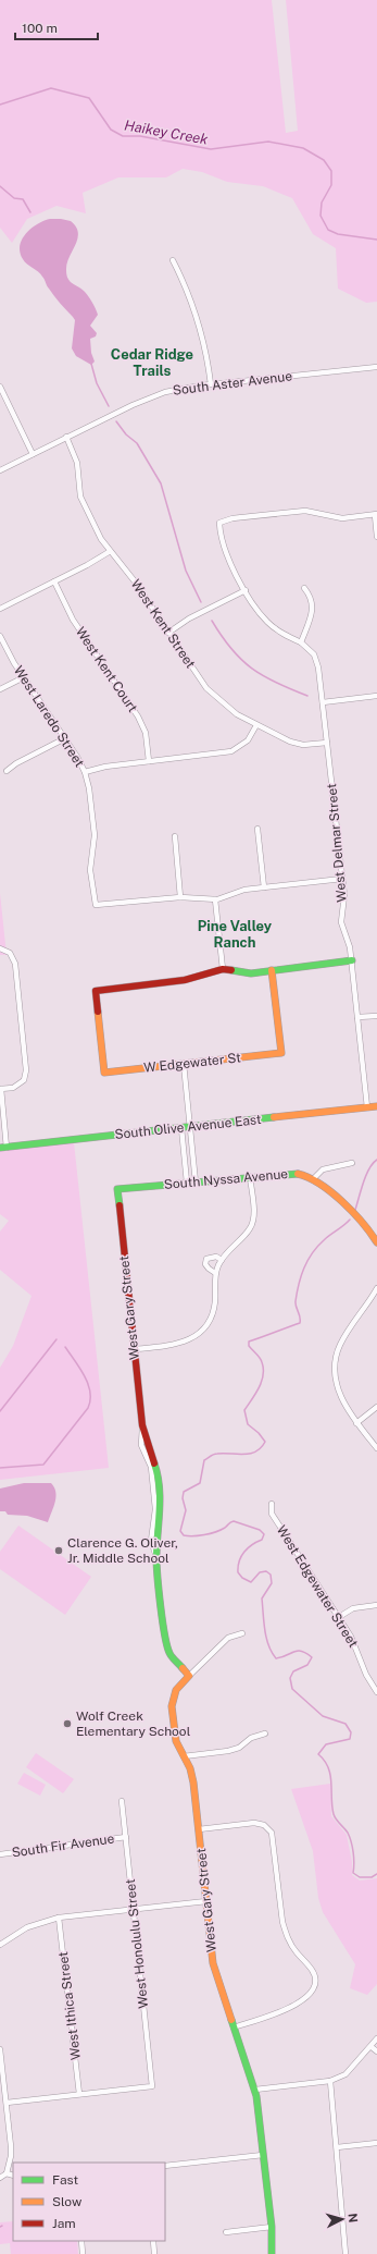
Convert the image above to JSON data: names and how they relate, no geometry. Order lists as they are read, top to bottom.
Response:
{
  "streets": {
    "street": [
      "South Aster Avenue",
      "West Kent Street",
      "West Kent Court",
      "West Laredo Street",
      "West Delmar Street",
      "W Edgewater St",
      "South Olive Avenue East",
      "South Nyssa Avenue",
      "West Gary Street",
      "West Edgewater Street",
      "South Fir Avenue",
      "West Honolulu Street",
      "West Ithica Street"
    ]
  },
  "crossings": [
    ["South Aster Avenue", "West Kent Street"],
    ["West Kent Street", "West Delmar Street"],
    ["West Delmar Street", "South Olive Avenue East"],
    ["South Nyssa Avenue", "West Gary Street"],
    ["South Fir Avenue", "West Honolulu Street"],
    ["West Honolulu Street", "West Ithica Street"]
  ],
  "districts": ["Cedar Ridge Trails", "Pine Valley Ranch"],
  "water": ["Haikey Creek"],
  "places": ["Clarence G. Oliver, Jr. Middle School", "Wolf Creek Elementary School"],
  "legend": ["Fast", "Slow", "Jam"],
  "scale_bar": "100 m",
  "north": "right"
}
